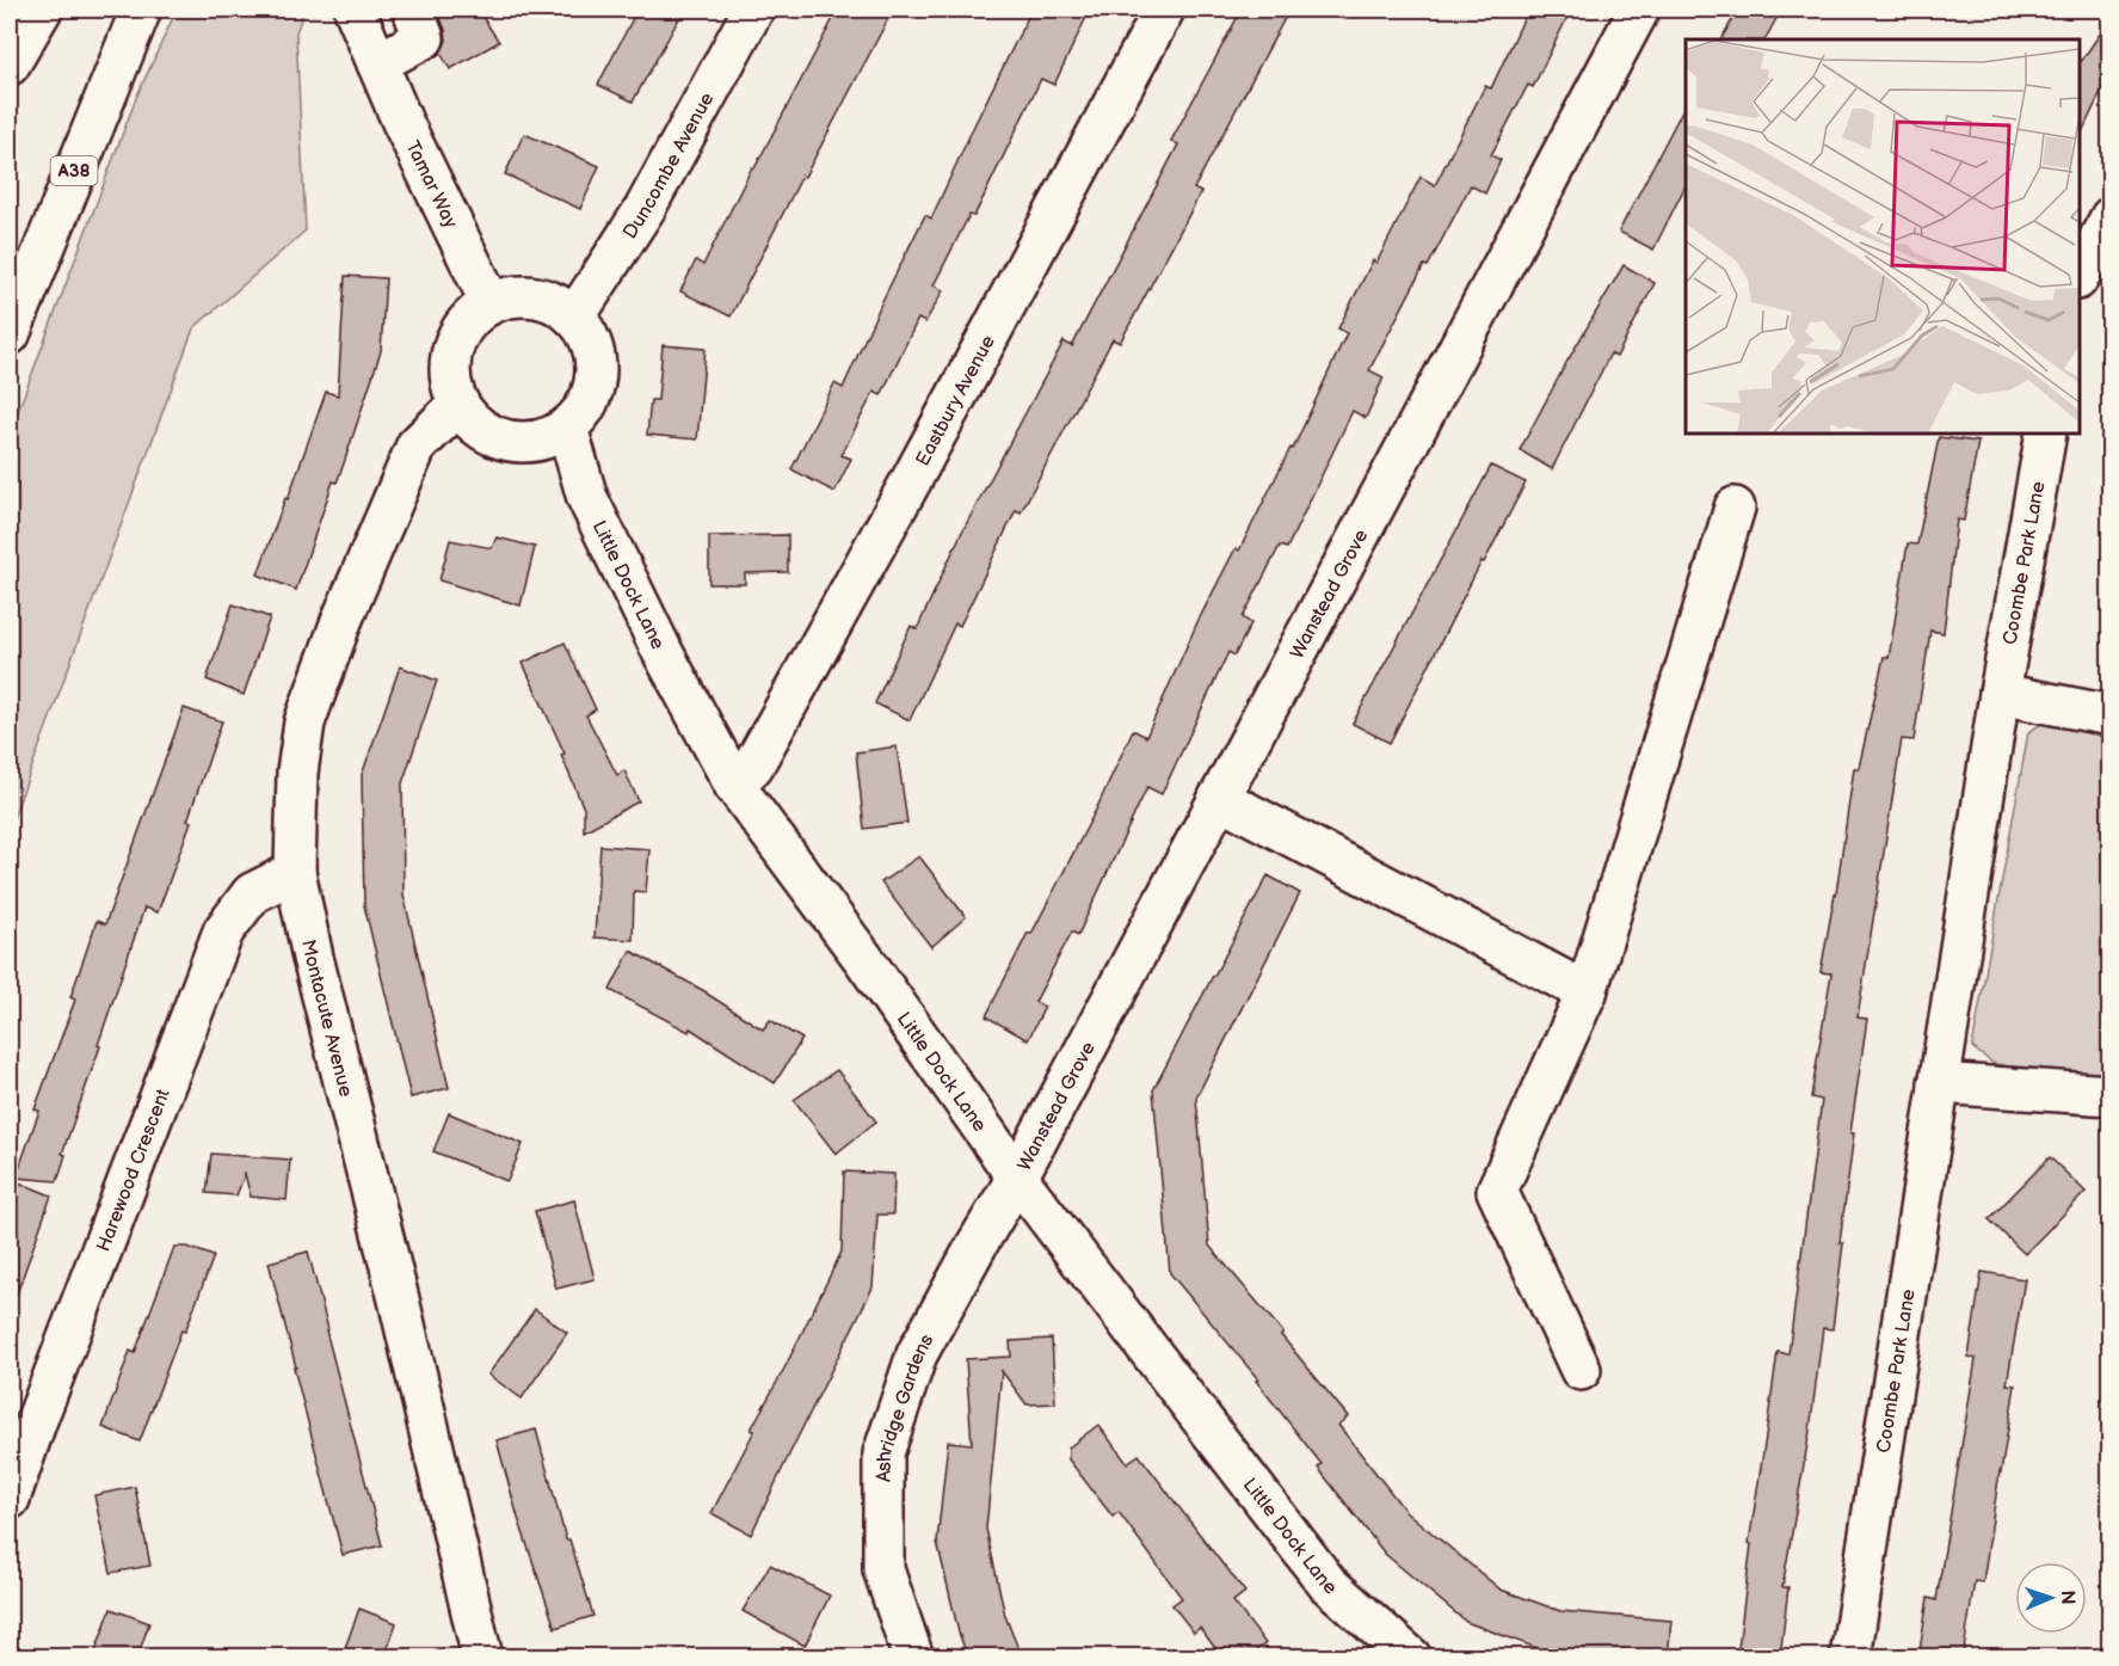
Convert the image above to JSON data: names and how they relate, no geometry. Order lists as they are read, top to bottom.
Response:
{
  "streets": {
    "main road": [
      "Duncombe Avenue",
      "A38",
      "Tamar Way",
      "Eastbury Avenue",
      "Coombe Park Lane",
      "Little Dock Lane",
      "Wanstead Grove",
      "Montacute Avenue",
      "Harewood Crescent",
      "Ashridge Gardens"
    ]
  },
  "crossings": [
    ["Duncombe Avenue", "Tamar Way"],
    ["Duncombe Avenue", "Little Dock Lane"],
    ["Duncombe Avenue", "Montacute Avenue"],
    ["Tamar Way", "Little Dock Lane"],
    ["Tamar Way", "Montacute Avenue"],
    ["Eastbury Avenue", "Little Dock Lane"],
    ["Little Dock Lane", "Wanstead Grove"],
    ["Little Dock Lane", "Montacute Avenue"],
    ["Little Dock Lane", "Ashridge Gardens"],
    ["Wanstead Grove", "Ashridge Gardens"],
    ["Montacute Avenue", "Harewood Crescent"]
  ],
  "north": "right"
}
